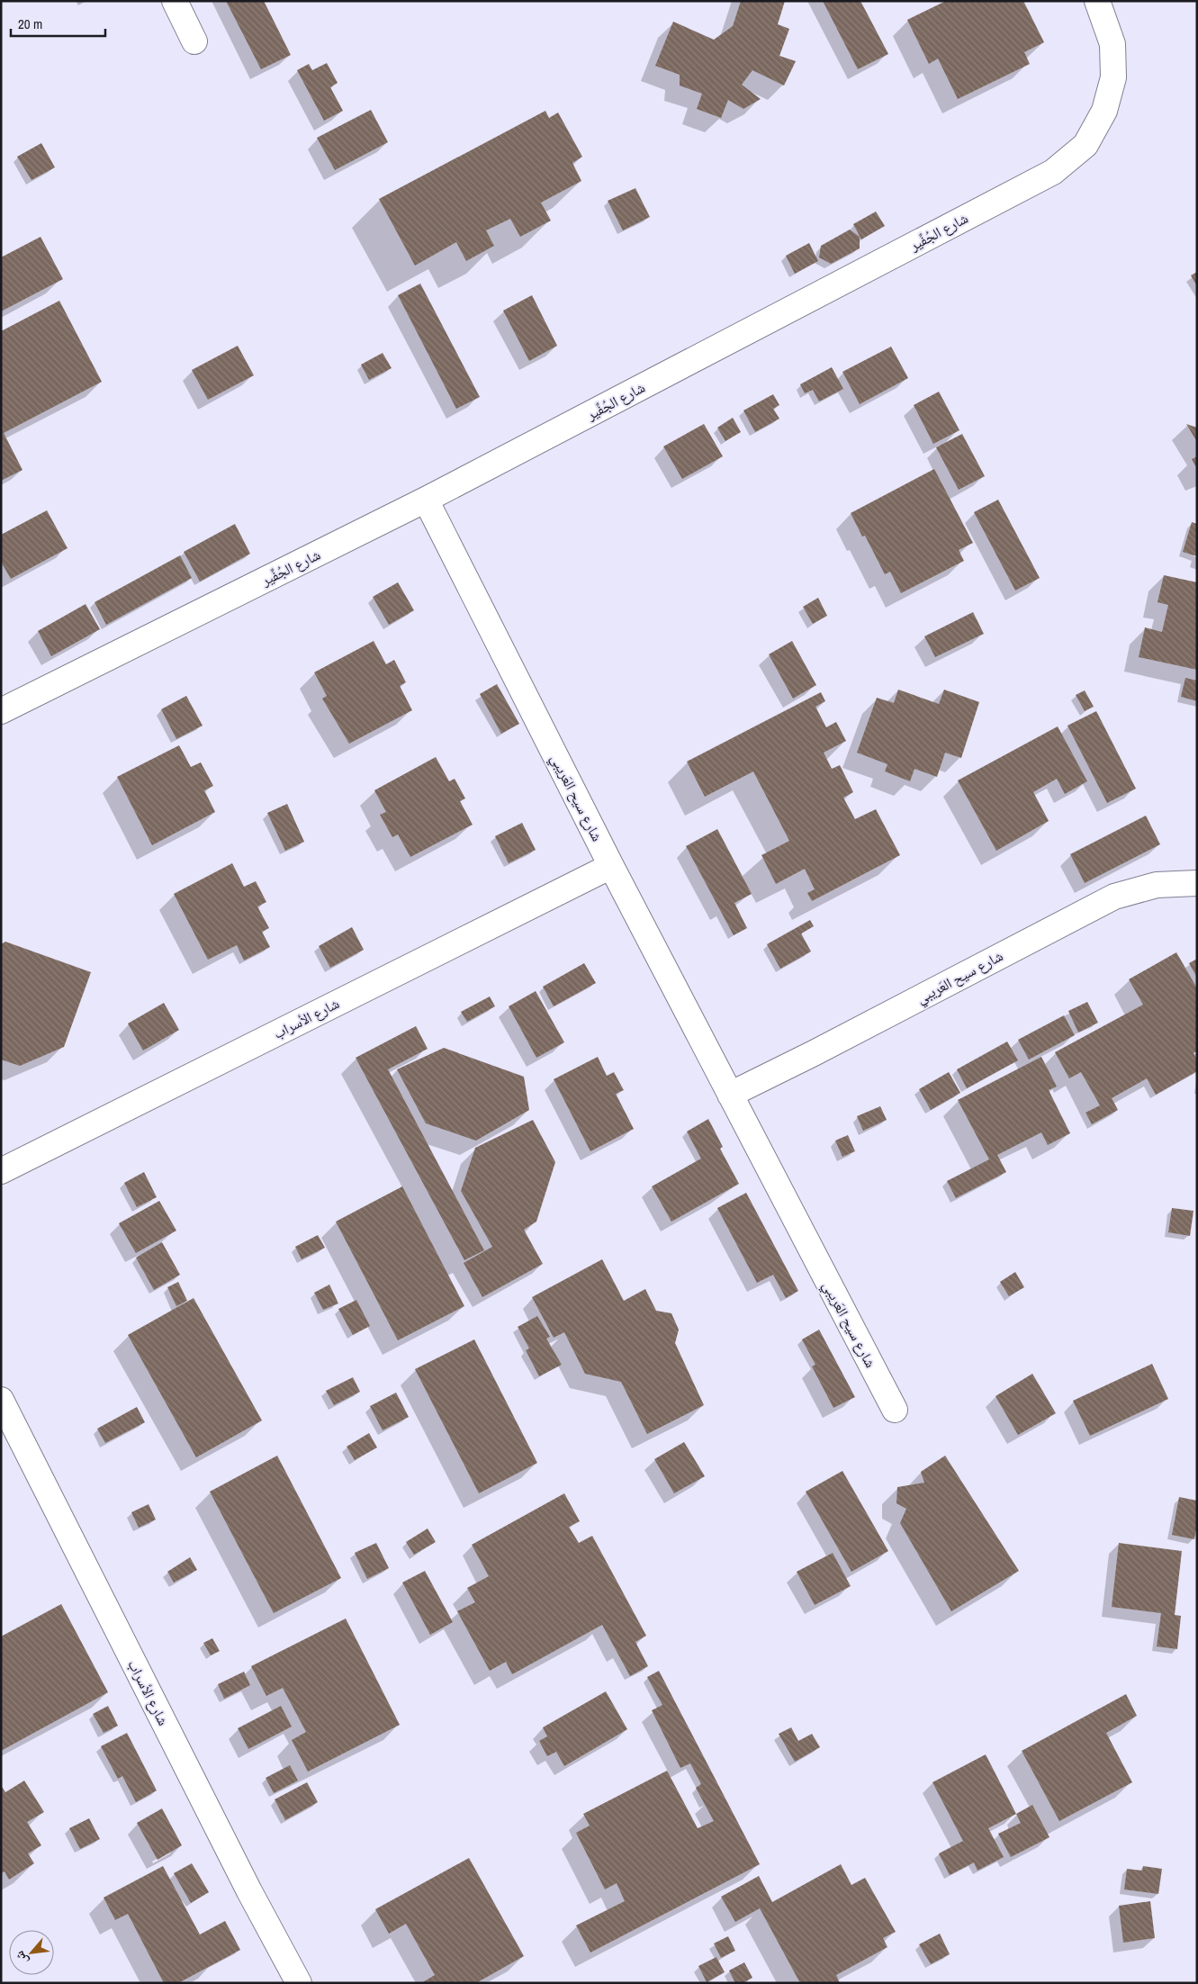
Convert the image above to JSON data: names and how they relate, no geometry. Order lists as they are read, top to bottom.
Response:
{
  "streets": {
    "street": ["شارع الجُفِّير", "شارع سيح العَريبي", "شارع الأسراب"]
  },
  "crossings": [
    ["شارع الجُفِّير", "شارع سيح العَريبي"],
    ["شارع سيح العَريبي", "شارع الأسراب"]
  ],
  "scale_bar": "20 m",
  "north": "bottom left"
}
